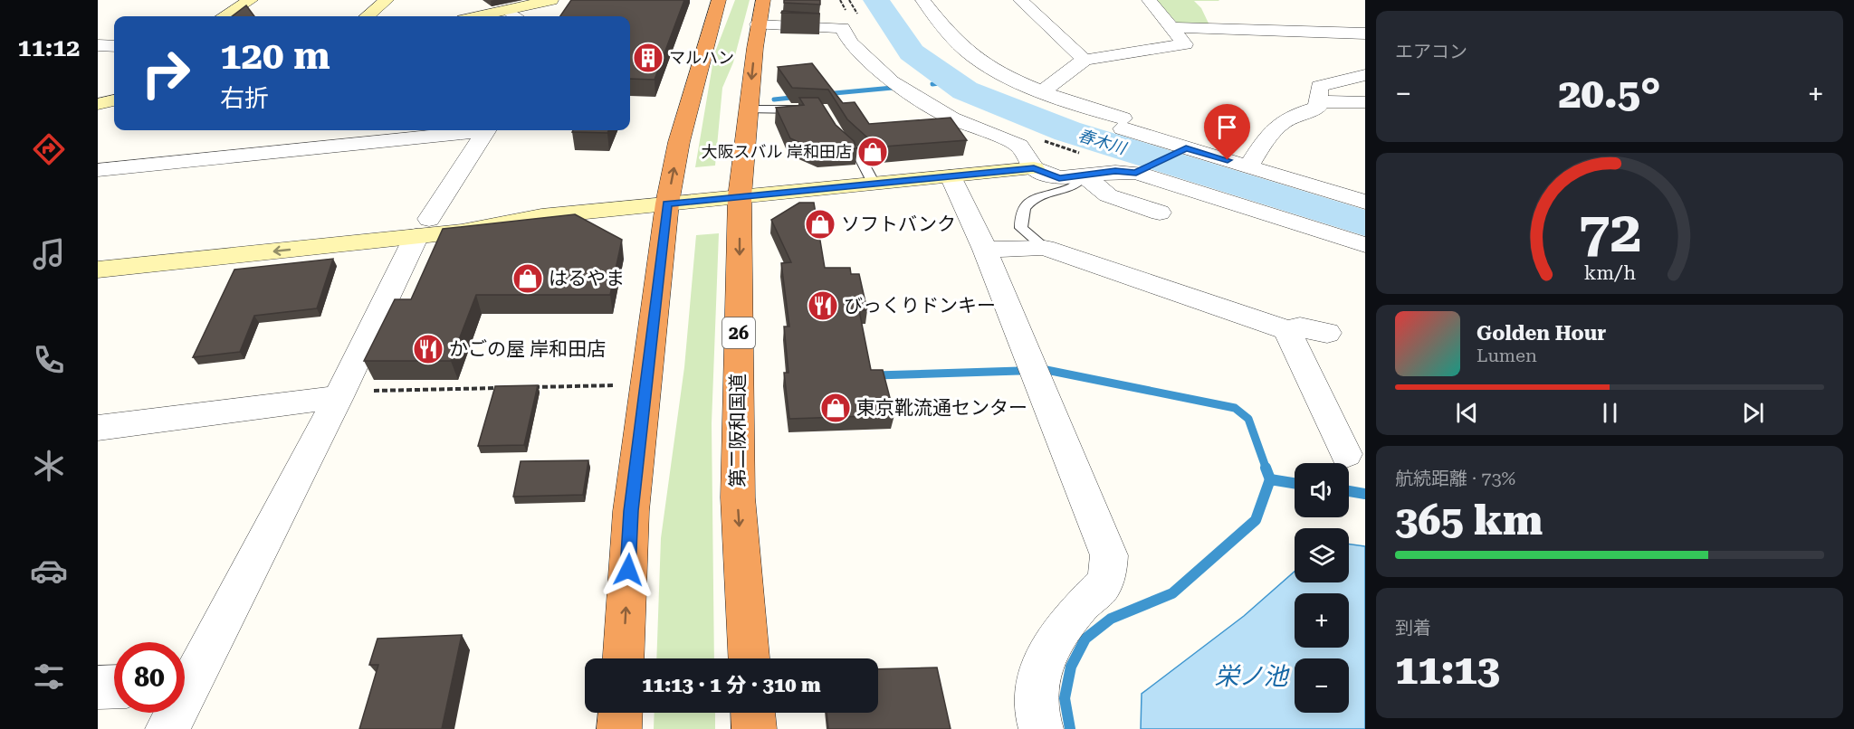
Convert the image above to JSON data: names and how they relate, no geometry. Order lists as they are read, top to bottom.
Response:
{
  "streets": {
    "highway": ["26", "第二阪和国道"]
  },
  "water": ["春木川", "栄ノ池"],
  "places": {
    "building": ["マルハン"],
    "shop": [
      "大阪スバル 岸和田店",
      "ソフトバンク",
      "はるやま",
      "東京靴流通センター"
    ],
    "restaurant": ["びっくりドンキー", "かごの屋 岸和田店"]
  },
  "page": {
    "tabs": "11:12",
    "tile": [
      "エアコン",
      ["航続距離 · 73%", "365 km"],
      ["到着", "11:13"]
    ],
    "turn": ["120 m", "右折"],
    "heat": ["−", "20.5°", "+"],
    "song": ["Golden Hour", "Lumen"],
    "map_buttons": ["+", "−"],
    "limit": "80",
    "trip": "11:13 · 1 分 · 310 m",
    "gauge": ["72", "km/h"]
  }
}
